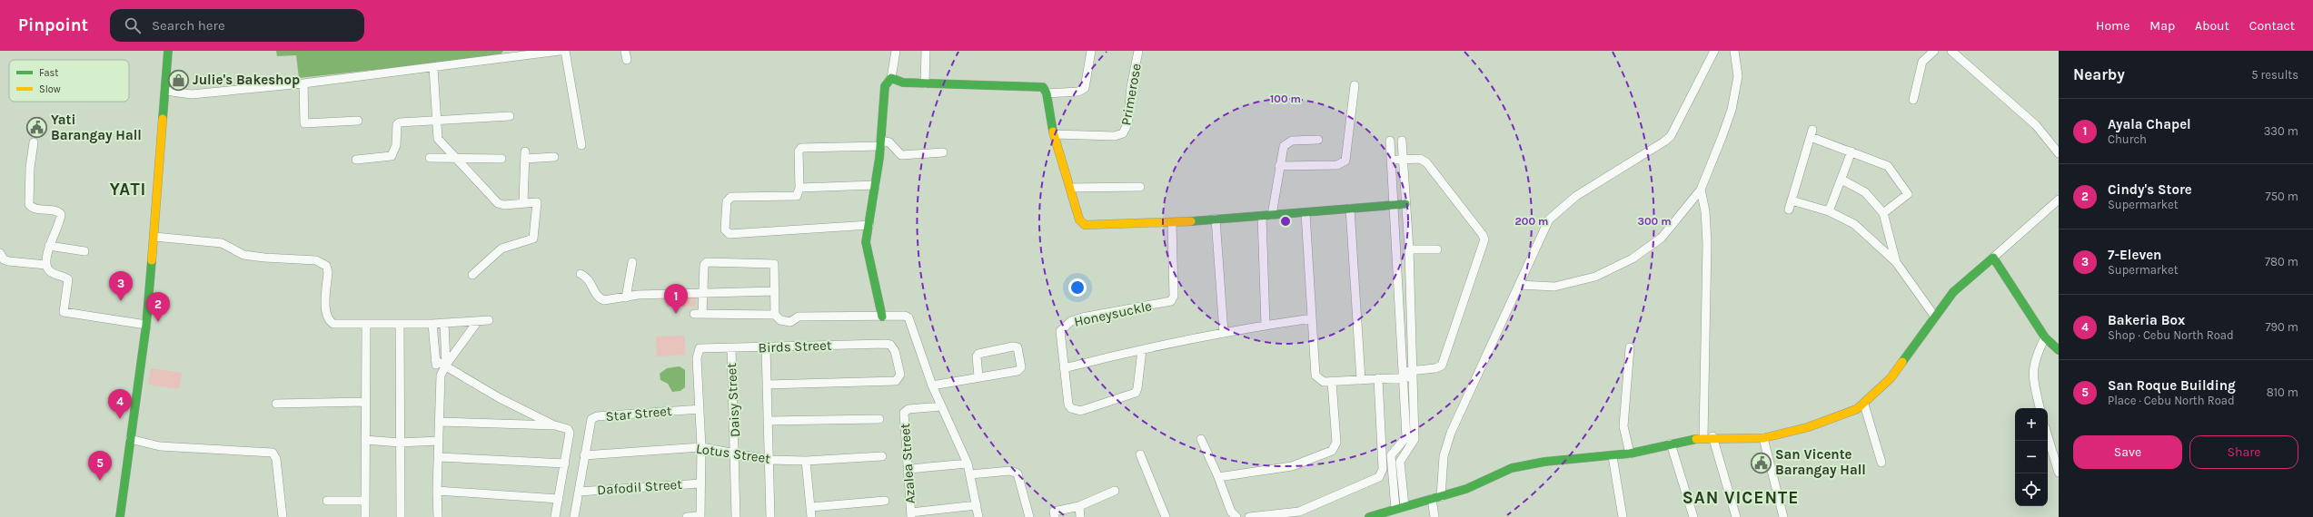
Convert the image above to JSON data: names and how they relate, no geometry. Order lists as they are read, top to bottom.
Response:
{
  "streets": {
    "street": [
      "Primerose",
      "Honeysuckle",
      "Birds Street",
      "Daisy Street",
      "Star Street",
      "Lotus Street",
      "Azalea Street",
      "Dafodil Street"
    ]
  },
  "crossings": [
    ["Birds Street", "Daisy Street"],
    ["Birds Street", "Star Street"],
    ["Daisy Street", "Lotus Street"],
    ["Star Street", "Lotus Street"],
    ["Star Street", "Dafodil Street"]
  ],
  "districts": ["YATI", "SAN VICENTE"],
  "places": {
    "shop": ["Julie's Bakeshop"],
    "public building": ["Yati Barangay Hall", "San Vicente Barangay Hall"]
  },
  "legend": ["Fast", "Slow"],
  "page": {
    "header": "Pinpoint",
    "search": "Search here",
    "nav": [
      "Home",
      "Map",
      "About",
      "Contact"
    ],
    "heading": ["Nearby", "5 results"],
    "list": [
      {
        "mark": "1",
        "name": "Ayala Chapel",
        "note": "Church",
        "value": "330 m"
      },
      {
        "mark": "2",
        "name": "Cindy's Store",
        "note": "Supermarket",
        "value": "750 m"
      },
      {
        "mark": "3",
        "name": "7-Eleven",
        "note": "Supermarket",
        "value": "780 m"
      },
      {
        "mark": "4",
        "name": "Bakeria Box",
        "note": "Shop · Cebu North Road",
        "value": "790 m"
      },
      {
        "mark": "5",
        "name": "San Roque Building",
        "note": "Place · Cebu North Road",
        "value": "810 m"
      }
    ],
    "pins": [
      "3",
      "1",
      "2",
      "4",
      "5"
    ],
    "map_buttons": ["+", "−"],
    "buttons": ["Save", "Share"]
  },
  "rings": ["100 m", "200 m", "300 m"]
}
